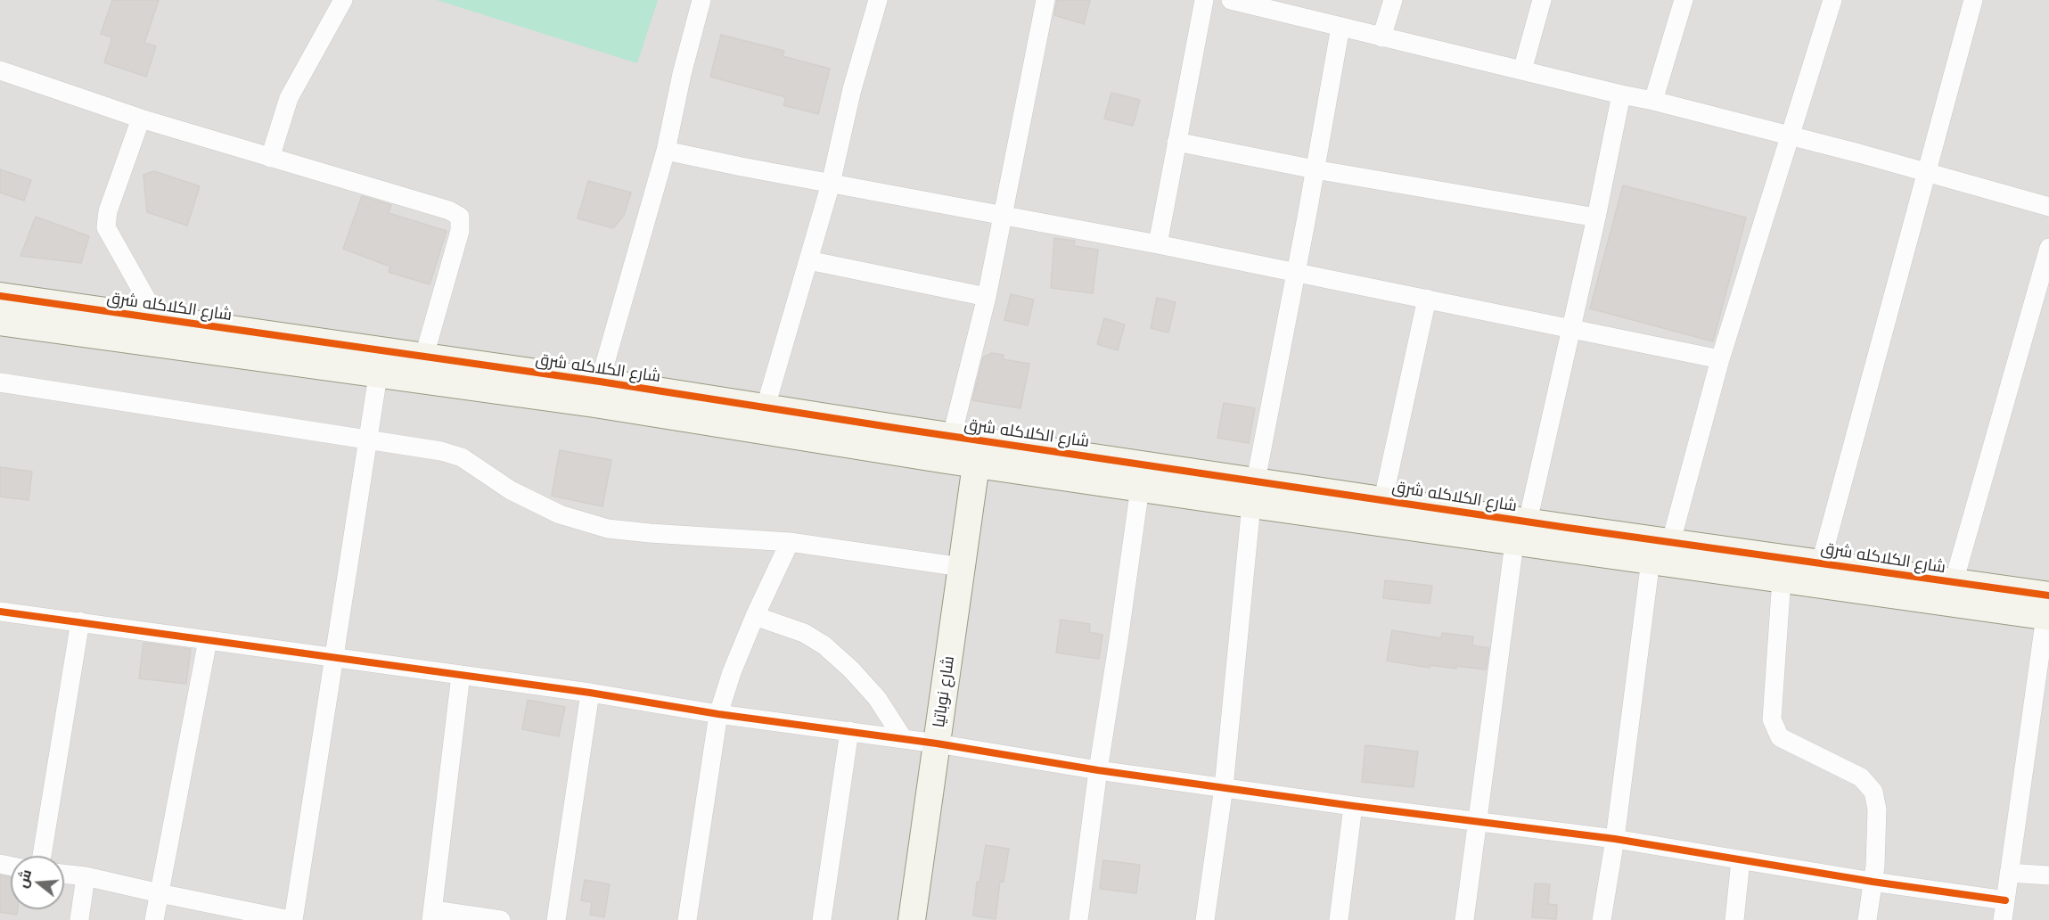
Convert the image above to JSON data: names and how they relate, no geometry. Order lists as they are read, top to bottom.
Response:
{
  "streets": {
    "street": ["شارع الكلاكله شرق", "شارع نوباتيا"]
  },
  "crossings": [
    ["شارع الكلاكله شرق", "شارع نوباتيا"]
  ],
  "north": "left"
}
